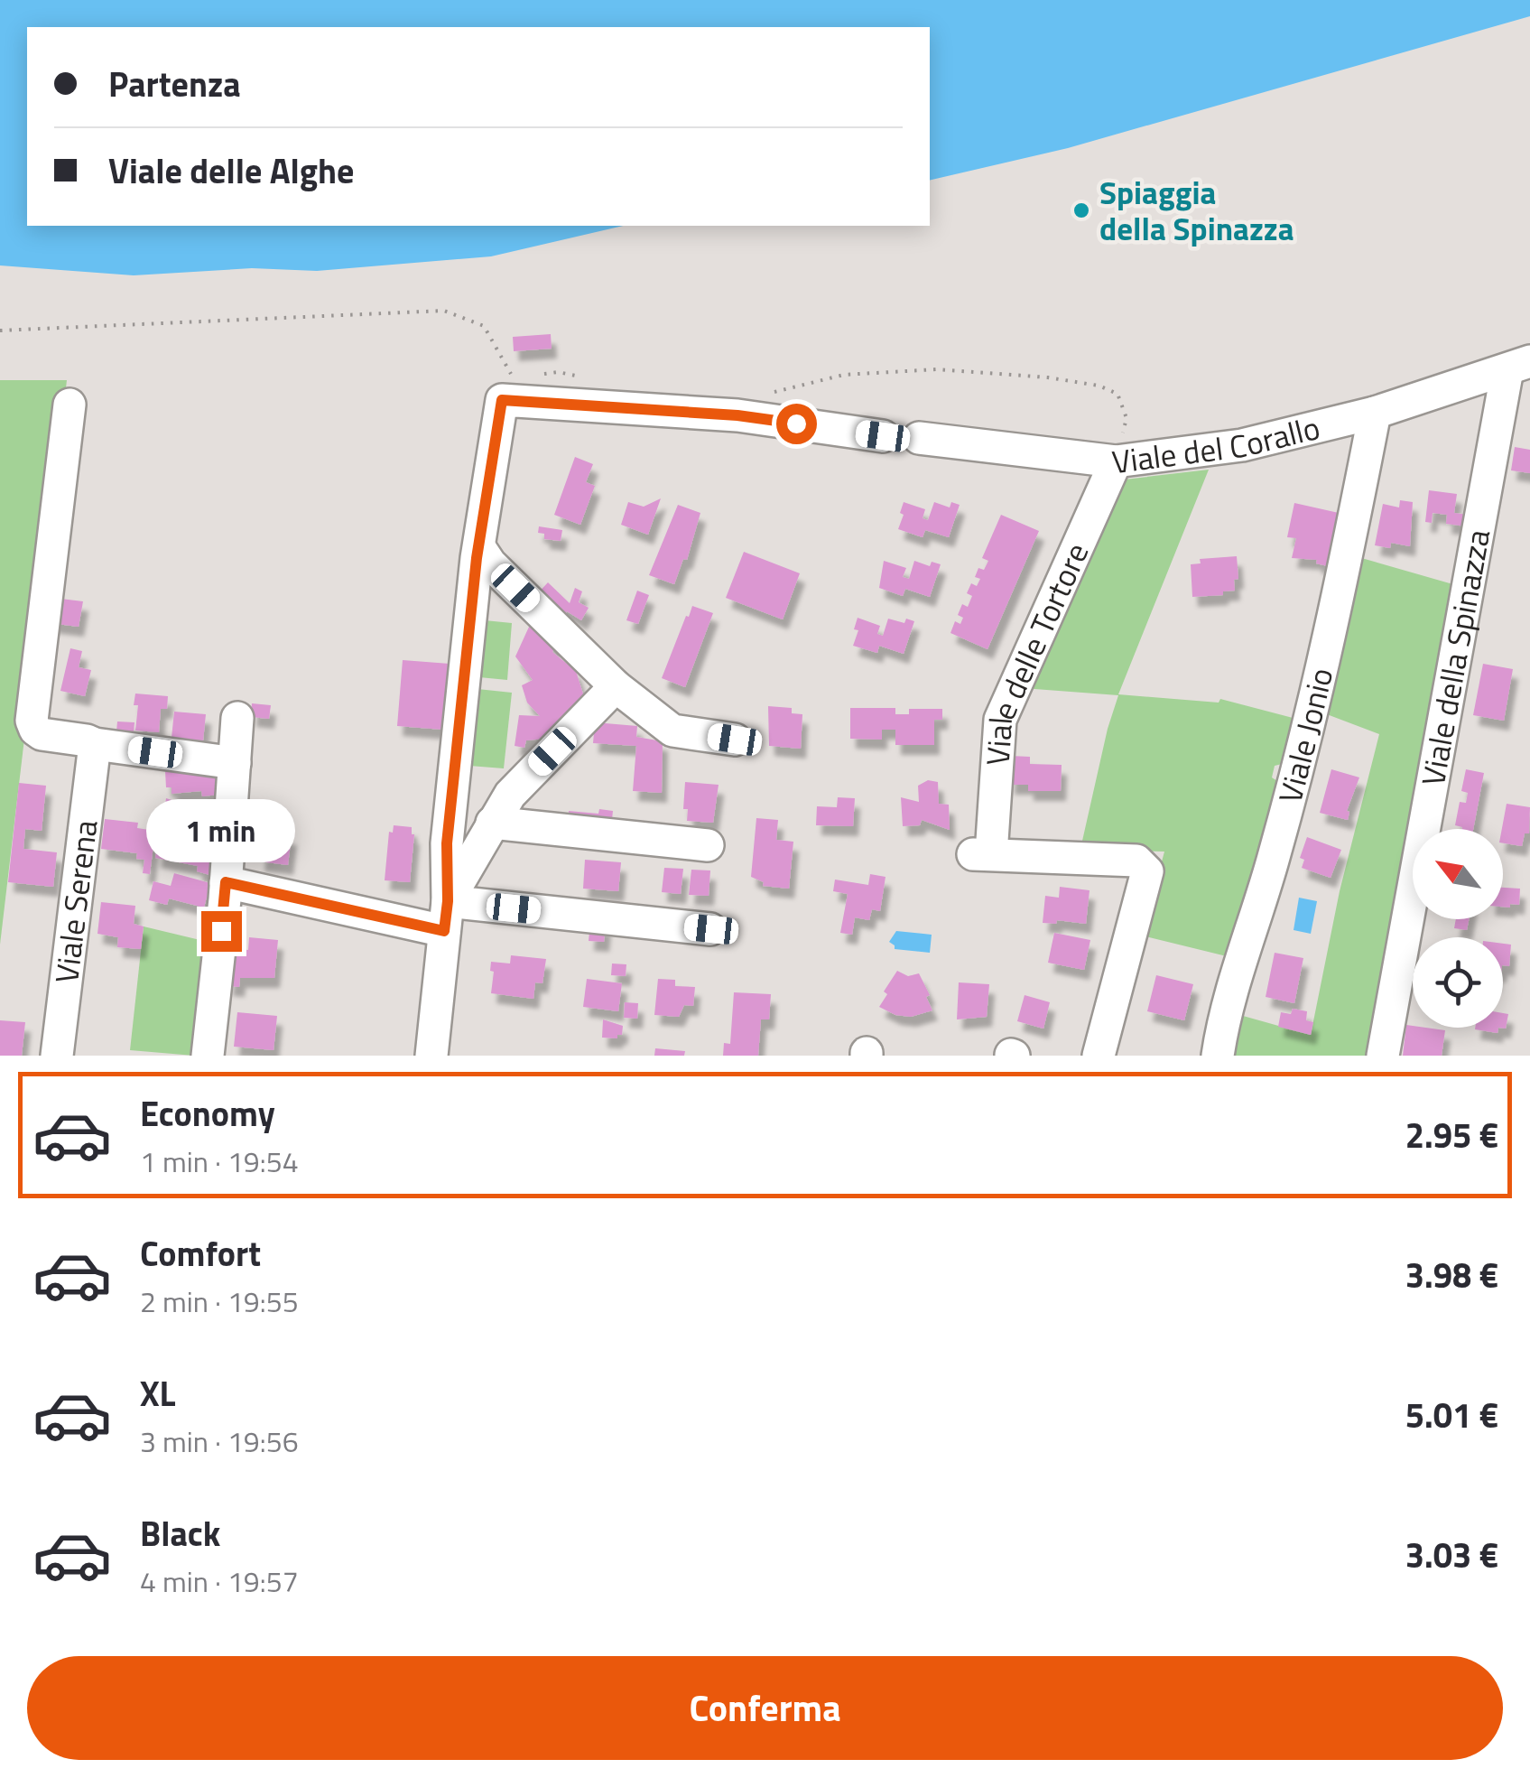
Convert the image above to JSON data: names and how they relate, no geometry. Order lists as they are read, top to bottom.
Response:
{
  "streets": {
    "street": [
      "Viale del Corallo",
      "Viale delle Tortore",
      "Viale della Spinazza",
      "Viale Jonio",
      "Viale Serena"
    ]
  },
  "crossings": [
    ["Viale del Corallo", "Viale delle Tortore"],
    ["Viale del Corallo", "Viale della Spinazza"],
    ["Viale del Corallo", "Viale Jonio"]
  ],
  "places": ["Spiaggia della Spinazza"],
  "north": "top left",
  "page": {
    "banner": ["Partenza", "Viale delle Alghe"],
    "bubble": "1 min",
    "list": [
      {
        "name": "Economy",
        "note": "1 min · 19:54",
        "value": "2.95 €"
      },
      {
        "name": "Comfort",
        "note": "2 min · 19:55",
        "value": "3.98 €"
      },
      {
        "name": "XL",
        "note": "3 min · 19:56",
        "value": "5.01 €"
      },
      {
        "name": "Black",
        "note": "4 min · 19:57",
        "value": "3.03 €"
      }
    ],
    "buttons": "Conferma"
  }
}
